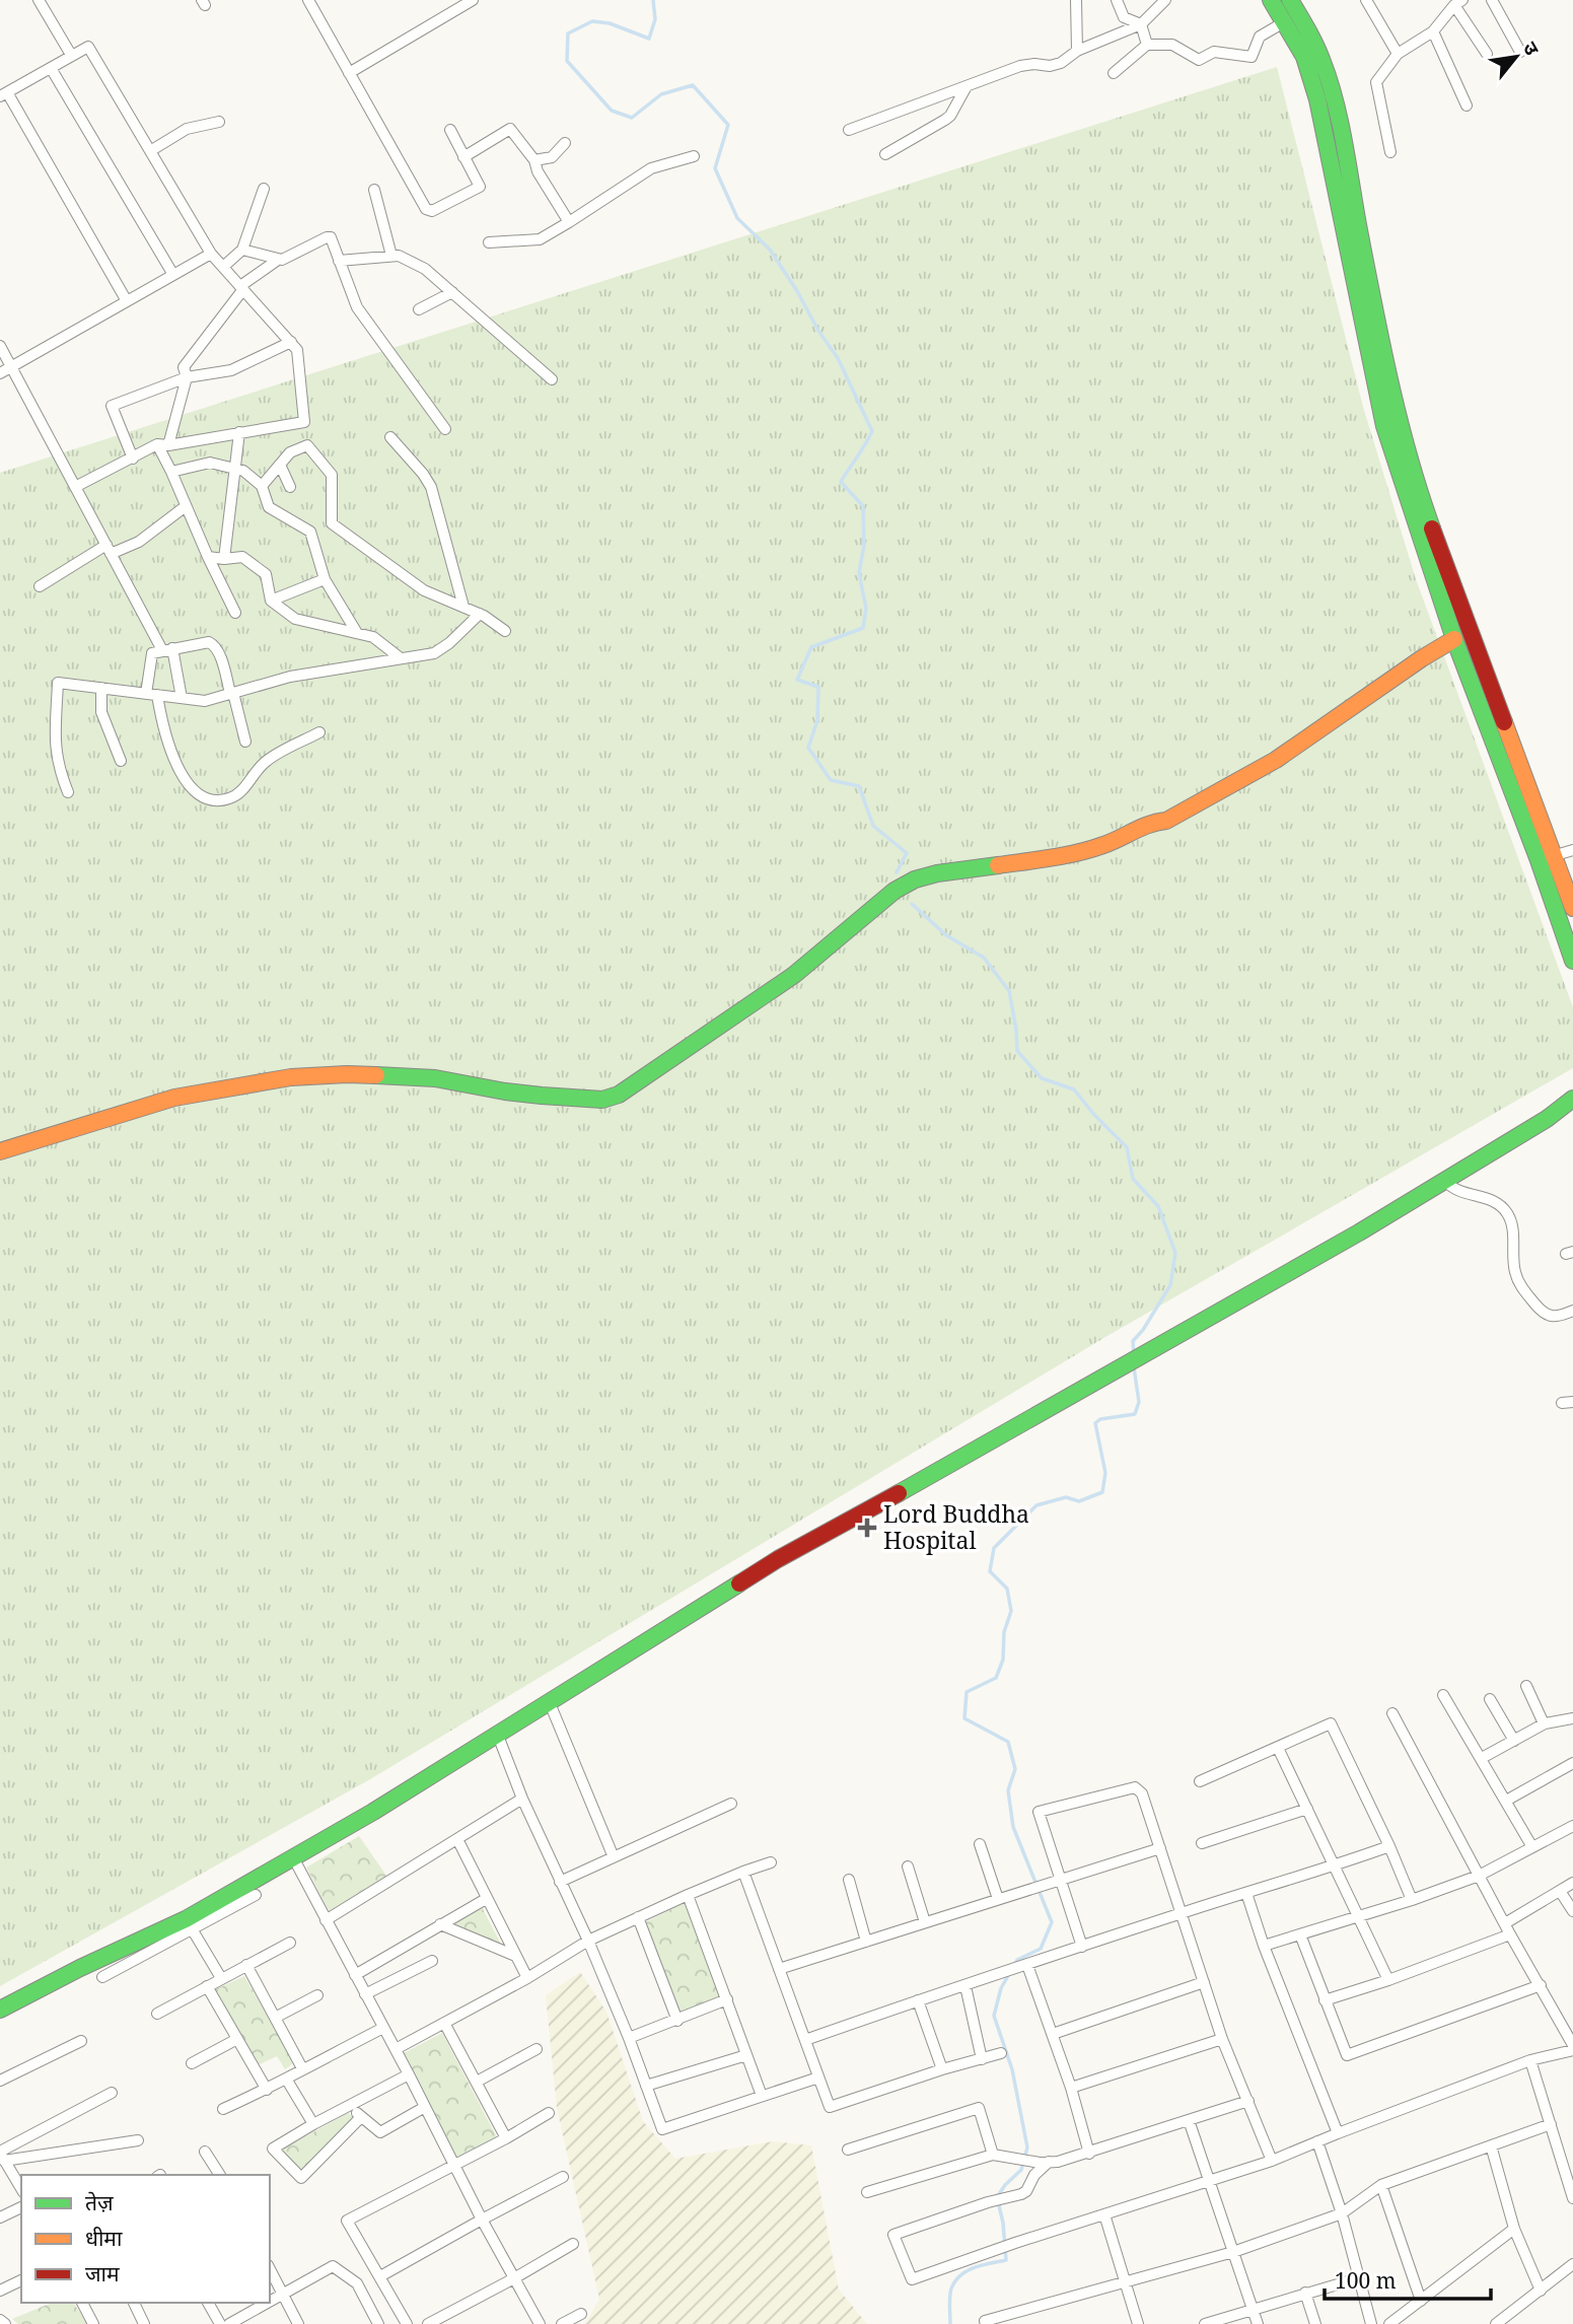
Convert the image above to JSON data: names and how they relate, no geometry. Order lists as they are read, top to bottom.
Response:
{
  "places": {
    "health": ["Lord Buddha Hospital"]
  },
  "legend": ["तेज़", "धीमा", "जाम"],
  "scale_bar": "100 m",
  "north": "top right"
}
